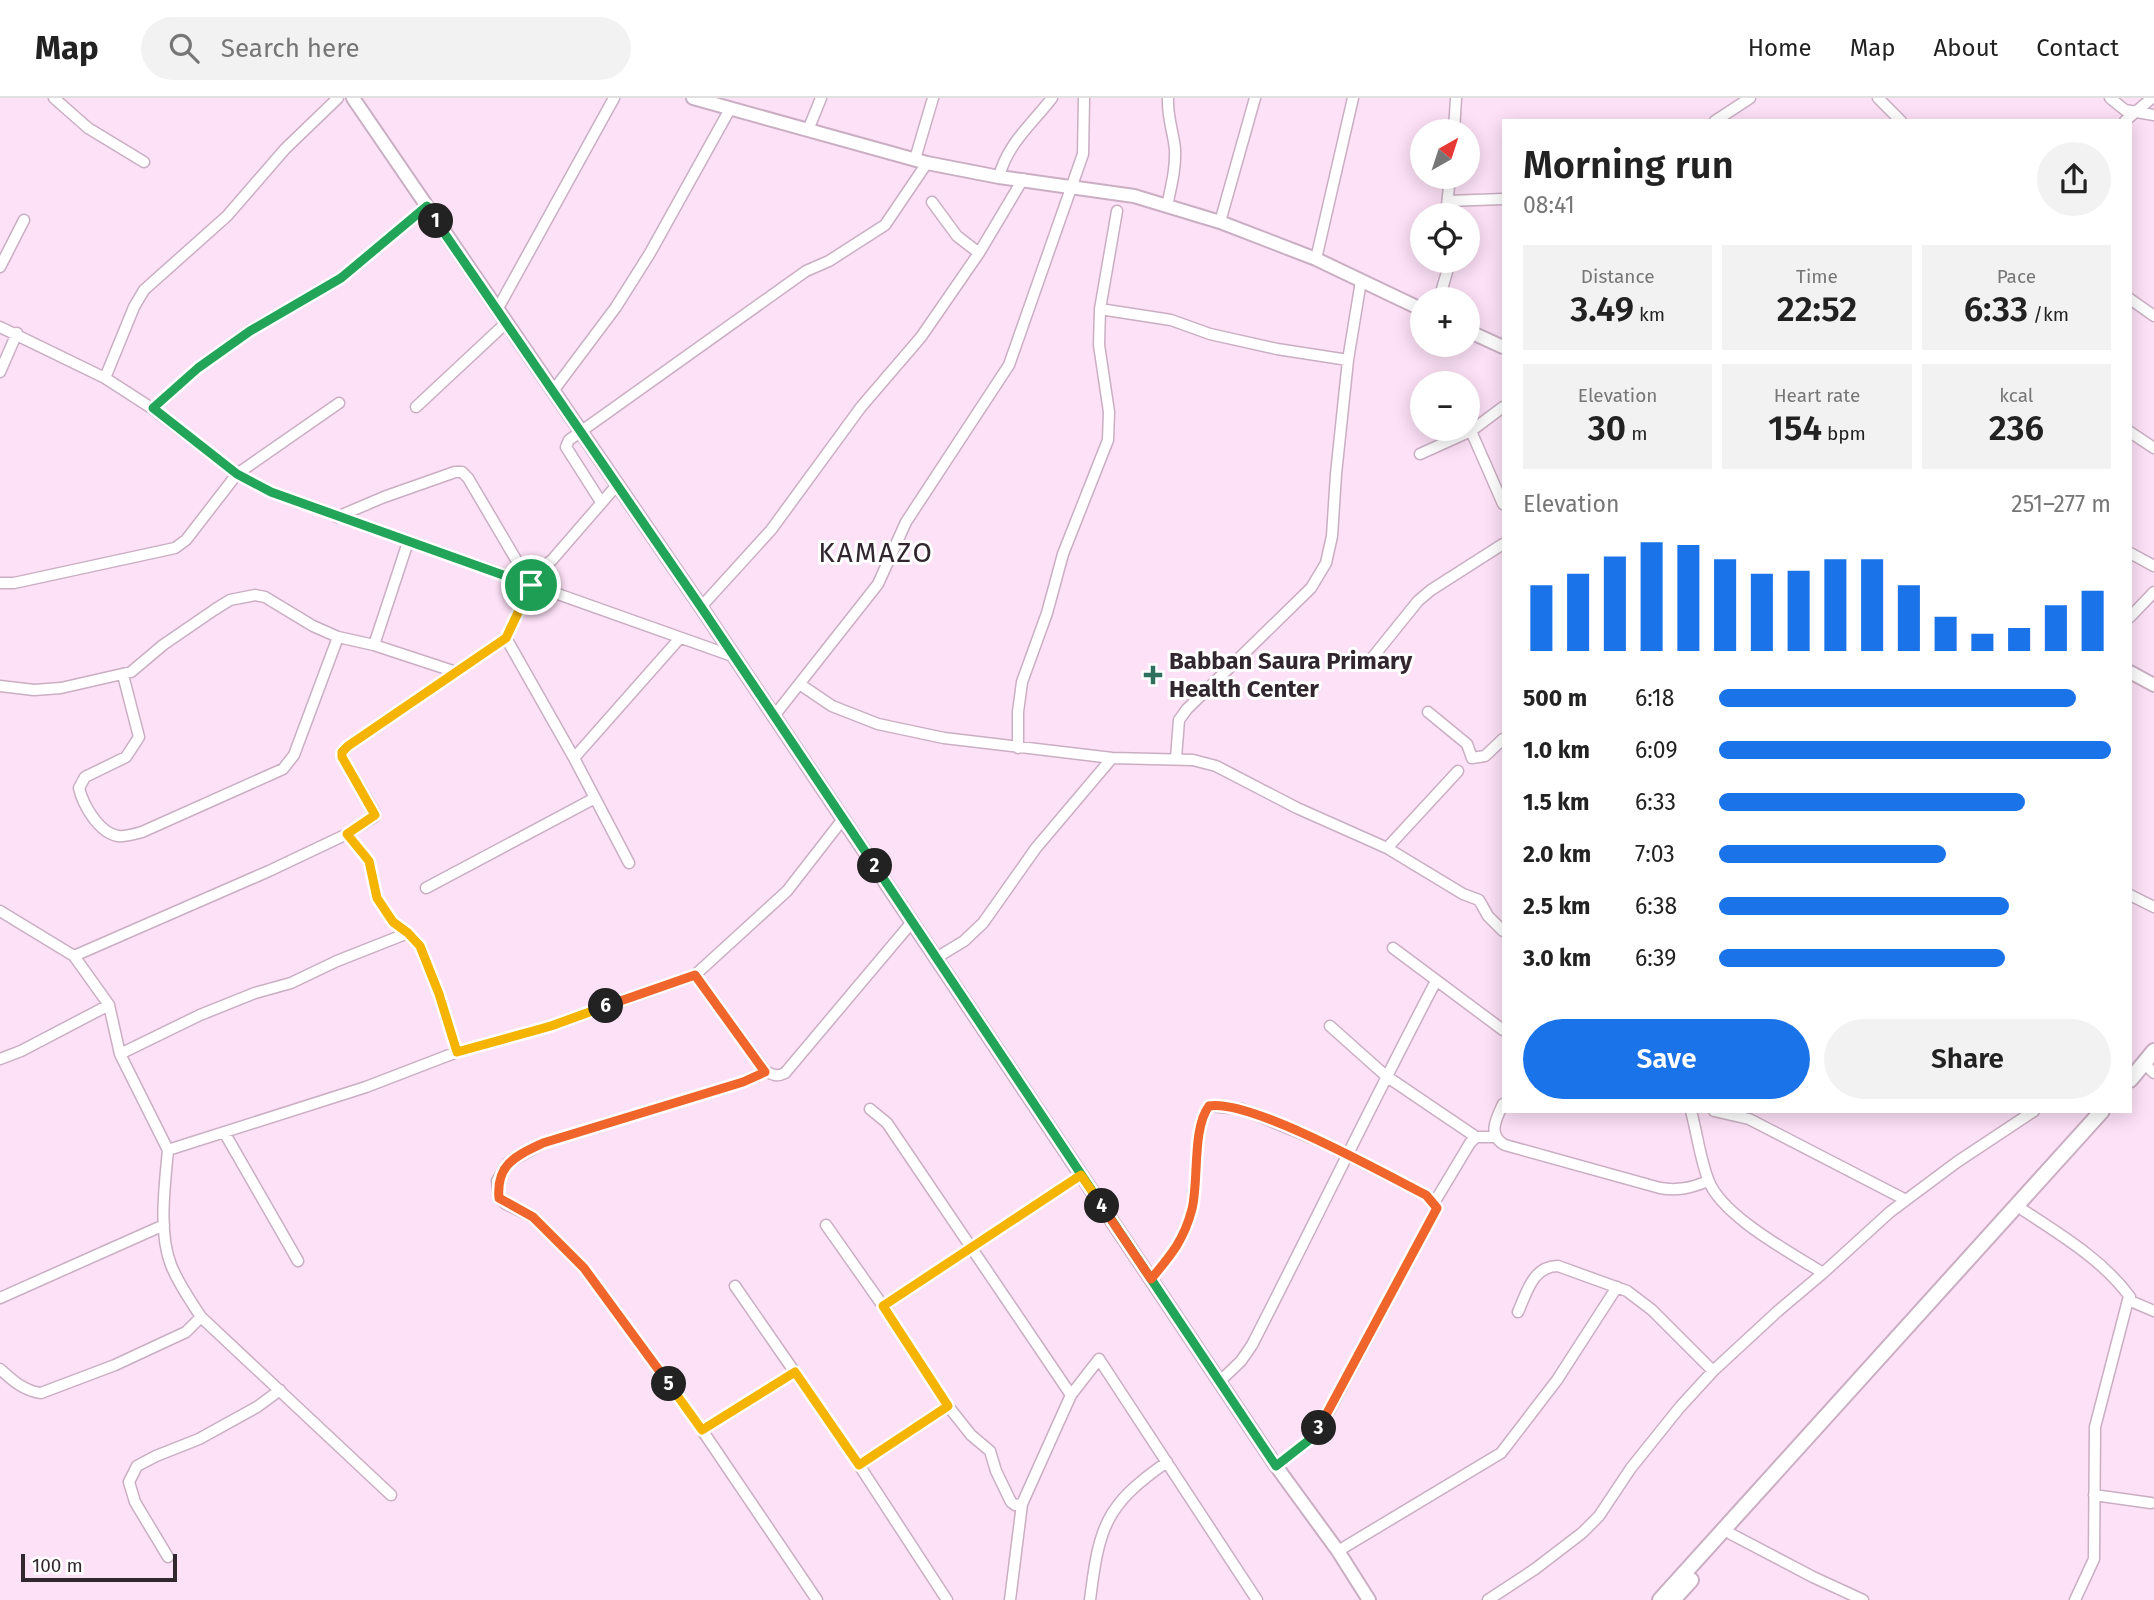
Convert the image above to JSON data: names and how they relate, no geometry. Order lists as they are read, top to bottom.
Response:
{
  "districts": ["KAMAZO"],
  "places": {
    "health": ["Babban Saura Primary Health Center"]
  },
  "scale_bar": "100 m",
  "north": "top right",
  "page": {
    "header": "Map",
    "search": "Search here",
    "nav": [
      "Home",
      "Map",
      "About",
      "Contact"
    ],
    "map_buttons": ["+", "−"],
    "heading": ["Morning run", "08:41"],
    "pins": [
      "1",
      "2",
      "6",
      "4",
      "5",
      "3"
    ],
    "stats": [
      ["Distance", "3.49 km"],
      ["Time", "22:52"],
      ["Pace", "6:33 /km"],
      ["Elevation", "30 m"],
      ["Heart rate", "154 bpm"],
      ["kcal", "236"]
    ],
    "chart": ["Elevation", "251–277 m"],
    "list": [
      {
        "name": "500 m",
        "note": "6:18"
      },
      {
        "name": "1.0 km",
        "note": "6:09"
      },
      {
        "name": "1.5 km",
        "note": "6:33"
      },
      {
        "name": "2.0 km",
        "note": "7:03"
      },
      {
        "name": "2.5 km",
        "note": "6:38"
      },
      {
        "name": "3.0 km",
        "note": "6:39"
      }
    ],
    "buttons": ["Save", "Share"],
    "scale": "100 m"
  }
}
